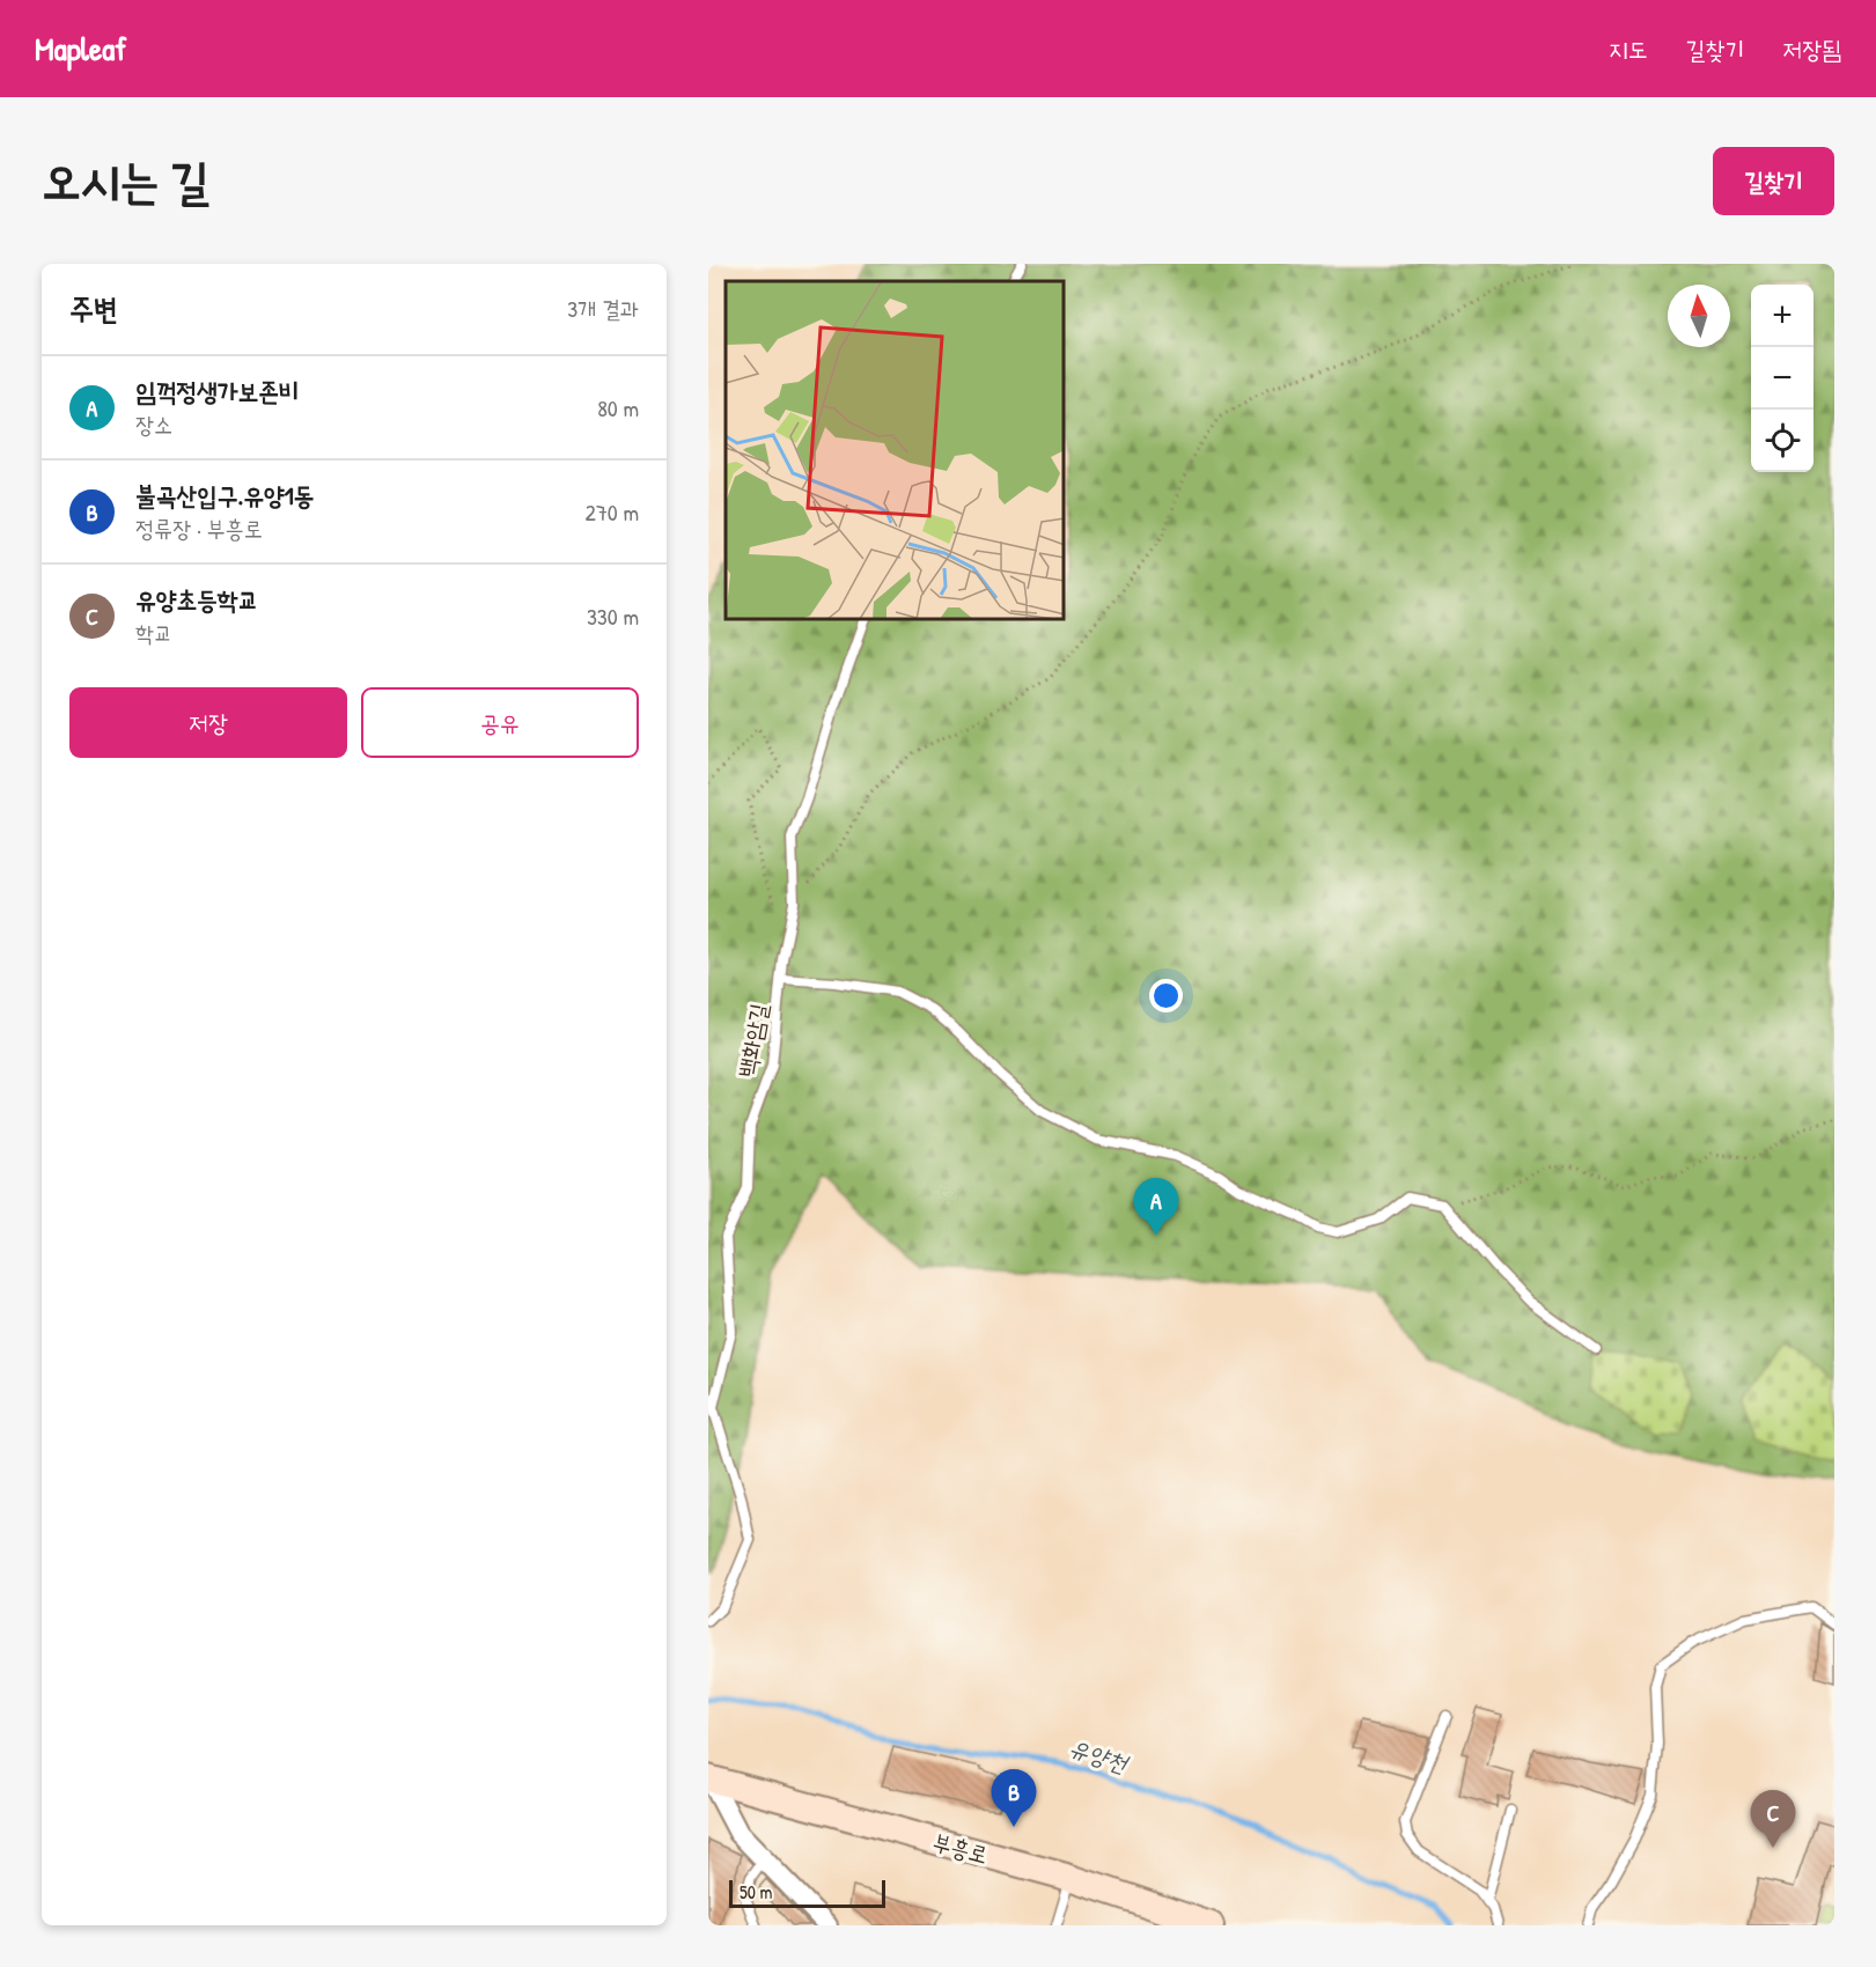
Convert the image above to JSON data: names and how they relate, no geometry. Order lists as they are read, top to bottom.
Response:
{
  "streets": {
    "main road": ["부흥로"],
    "lane": ["백화암길"]
  },
  "water": ["유양천"],
  "scale_bar": "50 m",
  "north": "top",
  "page": {
    "header": "Mapleaf",
    "nav": ["지도", "길찾기", "저장됨"],
    "title": "오시는 길",
    "buttons": [
      "길찾기",
      ["저장", "공유"]
    ],
    "heading": ["주변", "3개 결과"],
    "map_buttons": ["+", "−"],
    "list": [
      {
        "mark": "A",
        "name": "임꺽정생가보존비",
        "note": "장소",
        "value": "80 m"
      },
      {
        "mark": "B",
        "name": "불곡산입구.유양1동",
        "note": "정류장 · 부흥로",
        "value": "270 m"
      },
      {
        "mark": "C",
        "name": "유양초등학교",
        "note": "학교",
        "value": "330 m"
      }
    ],
    "pins": ["A", "B", "C"],
    "scale": "50 m"
  }
}
